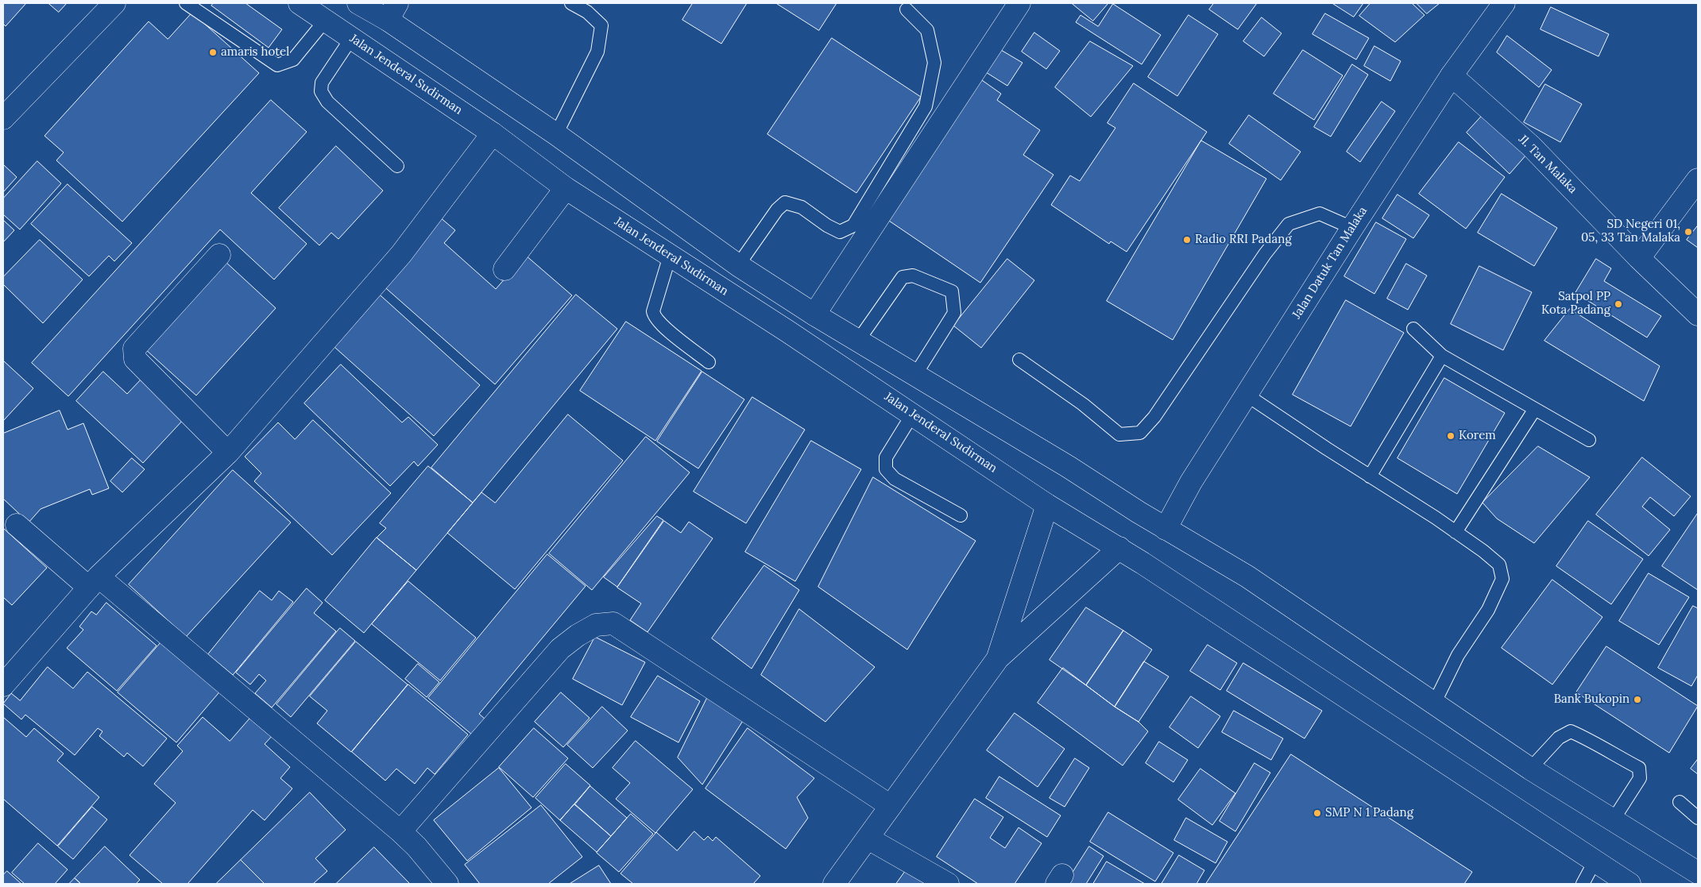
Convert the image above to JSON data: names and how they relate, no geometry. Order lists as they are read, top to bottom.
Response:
{
  "streets": {
    "street": ["Jalan Jenderal Sudirman", "Jl. Tan Malaka", "Jalan Datuk Tan Malaka"]
  },
  "crossings": [
    ["Jl. Tan Malaka", "Jalan Datuk Tan Malaka"]
  ],
  "places": [
    "amaris hotel",
    "SD Negeri 01, 05, 33 Tan Malaka",
    "Radio RRI Padang",
    "Satpol PP Kota Padang",
    "Korem",
    "Bank Bukopin",
    "SMP N 1 Padang"
  ]
}
